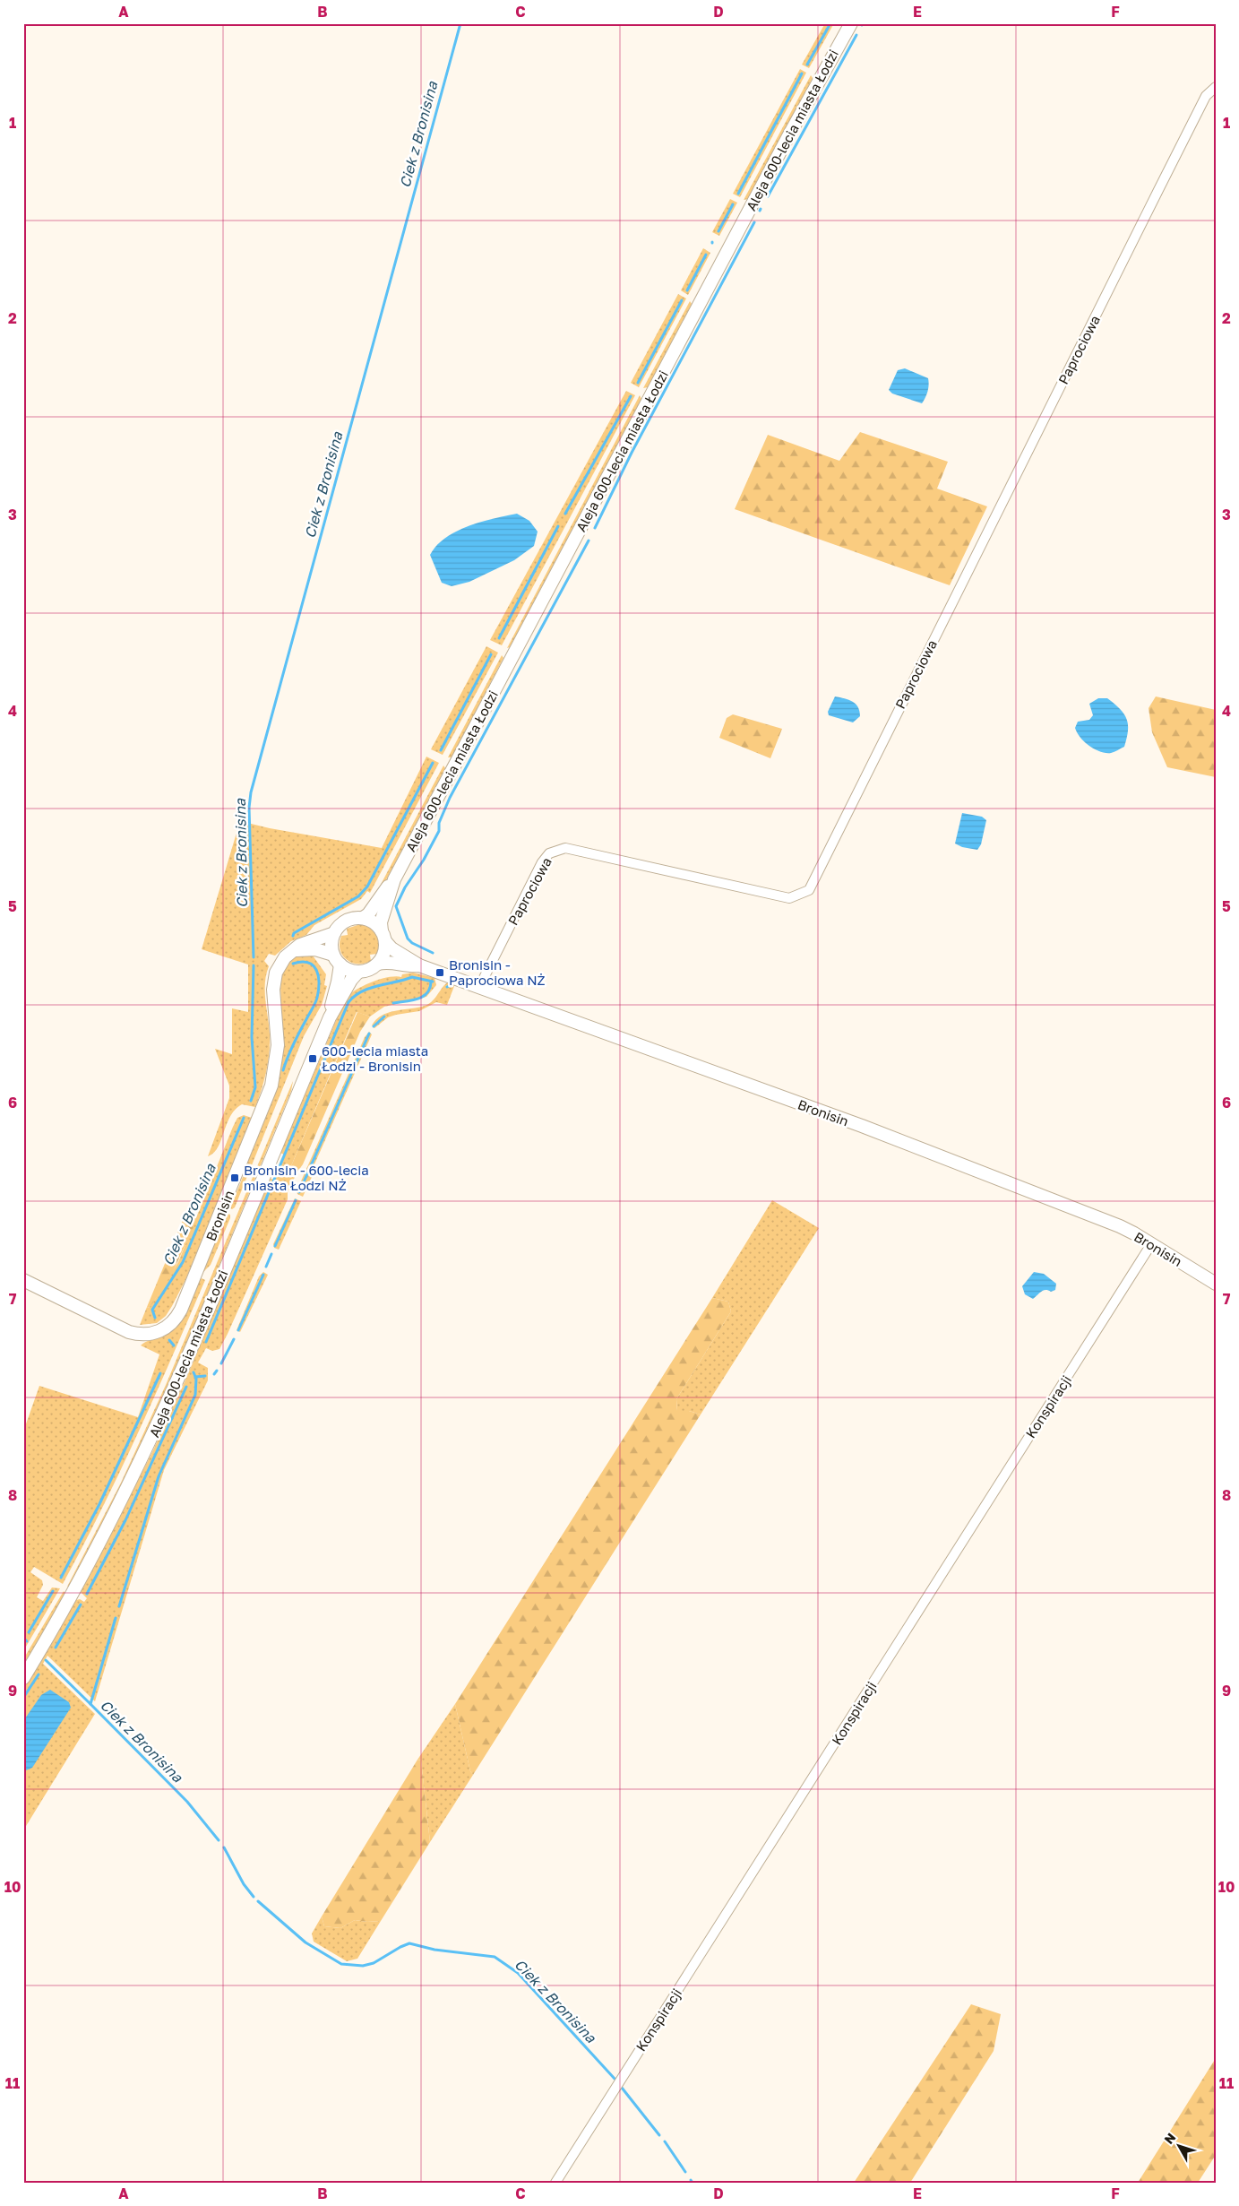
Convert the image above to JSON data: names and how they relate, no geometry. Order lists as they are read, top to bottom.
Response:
{
  "streets": {
    "main road": ["Aleja 600-lecia miasta Łodzi", "Bronisin"],
    "street": ["Paprociowa", "Konspiracji"]
  },
  "crossings": [
    ["Aleja 600-lecia miasta Łodzi", "Bronisin"],
    ["Paprociowa", "Bronisin"],
    ["Bronisin", "Konspiracji"]
  ],
  "water": ["Ciek z Bronisina"],
  "places": {
    "transit": ["Bronisin - Paprociowa NŻ", "600-lecia miasta Łodzi - Bronisin", "Bronisin - 600-lecia miasta Łodzi NŻ"]
  },
  "north": "top left",
  "grid": {
    "columns": [
      "A",
      "B",
      "C",
      "D",
      "E",
      "F"
    ],
    "rows": [
      "1",
      "2",
      "3",
      "4",
      "5",
      "6",
      "7",
      "8",
      "9",
      "10",
      "11"
    ]
  }
}
